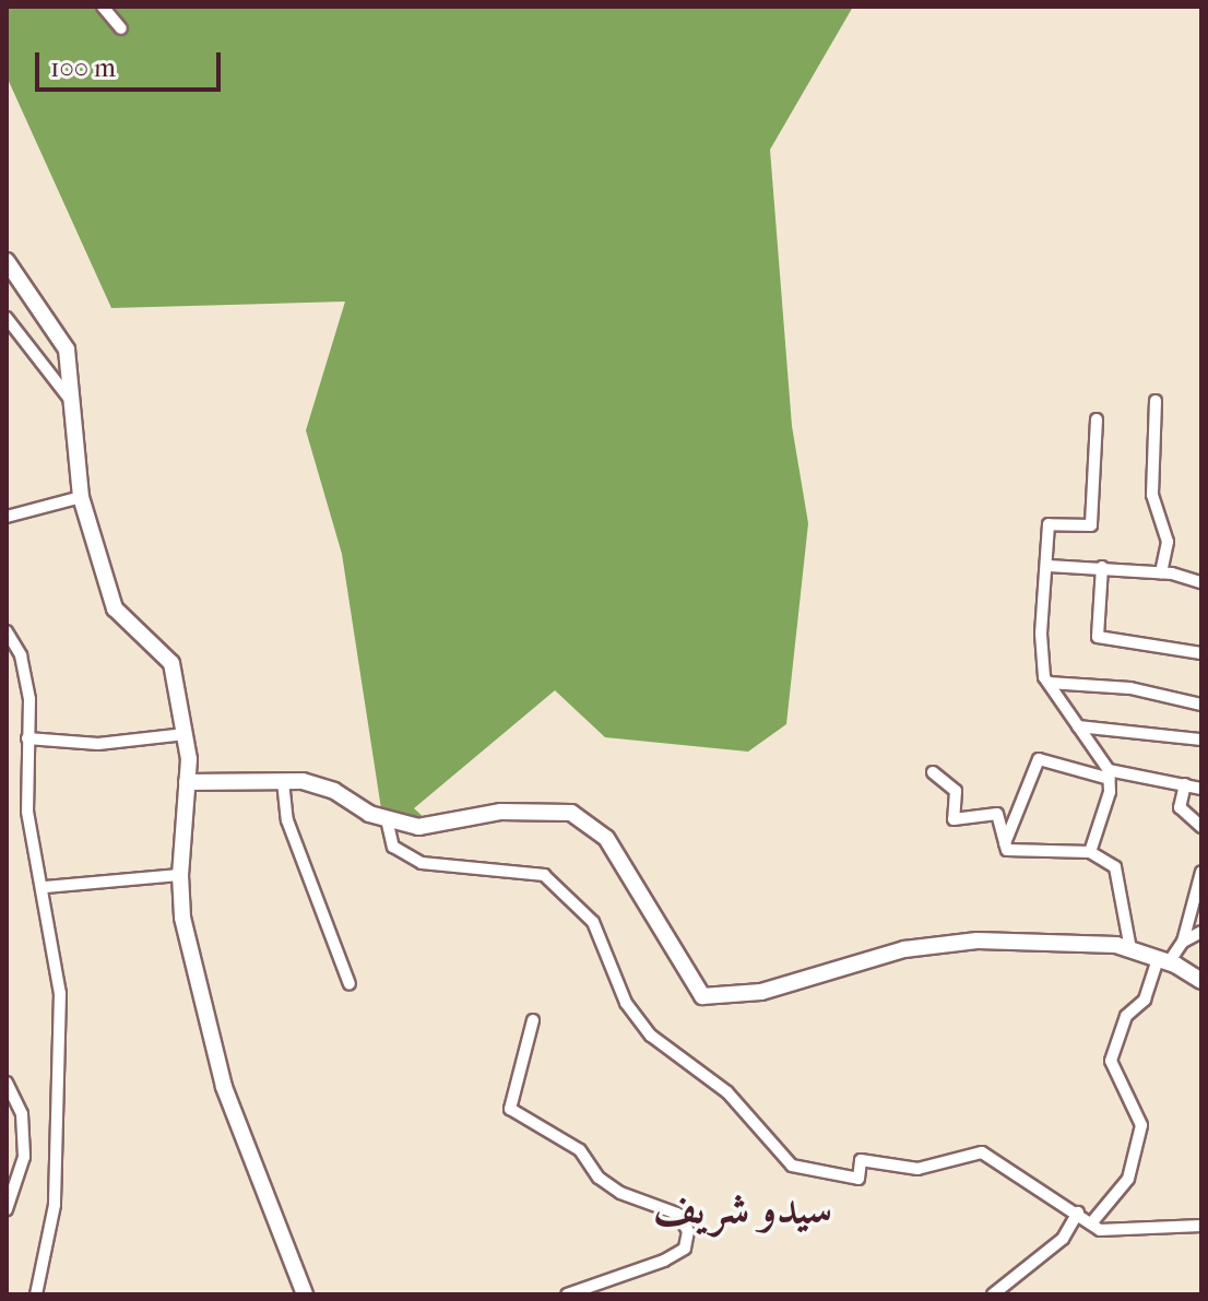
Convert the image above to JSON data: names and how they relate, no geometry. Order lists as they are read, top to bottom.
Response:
{
  "districts": ["سيدو شريف"],
  "scale_bar": "100 m"
}
